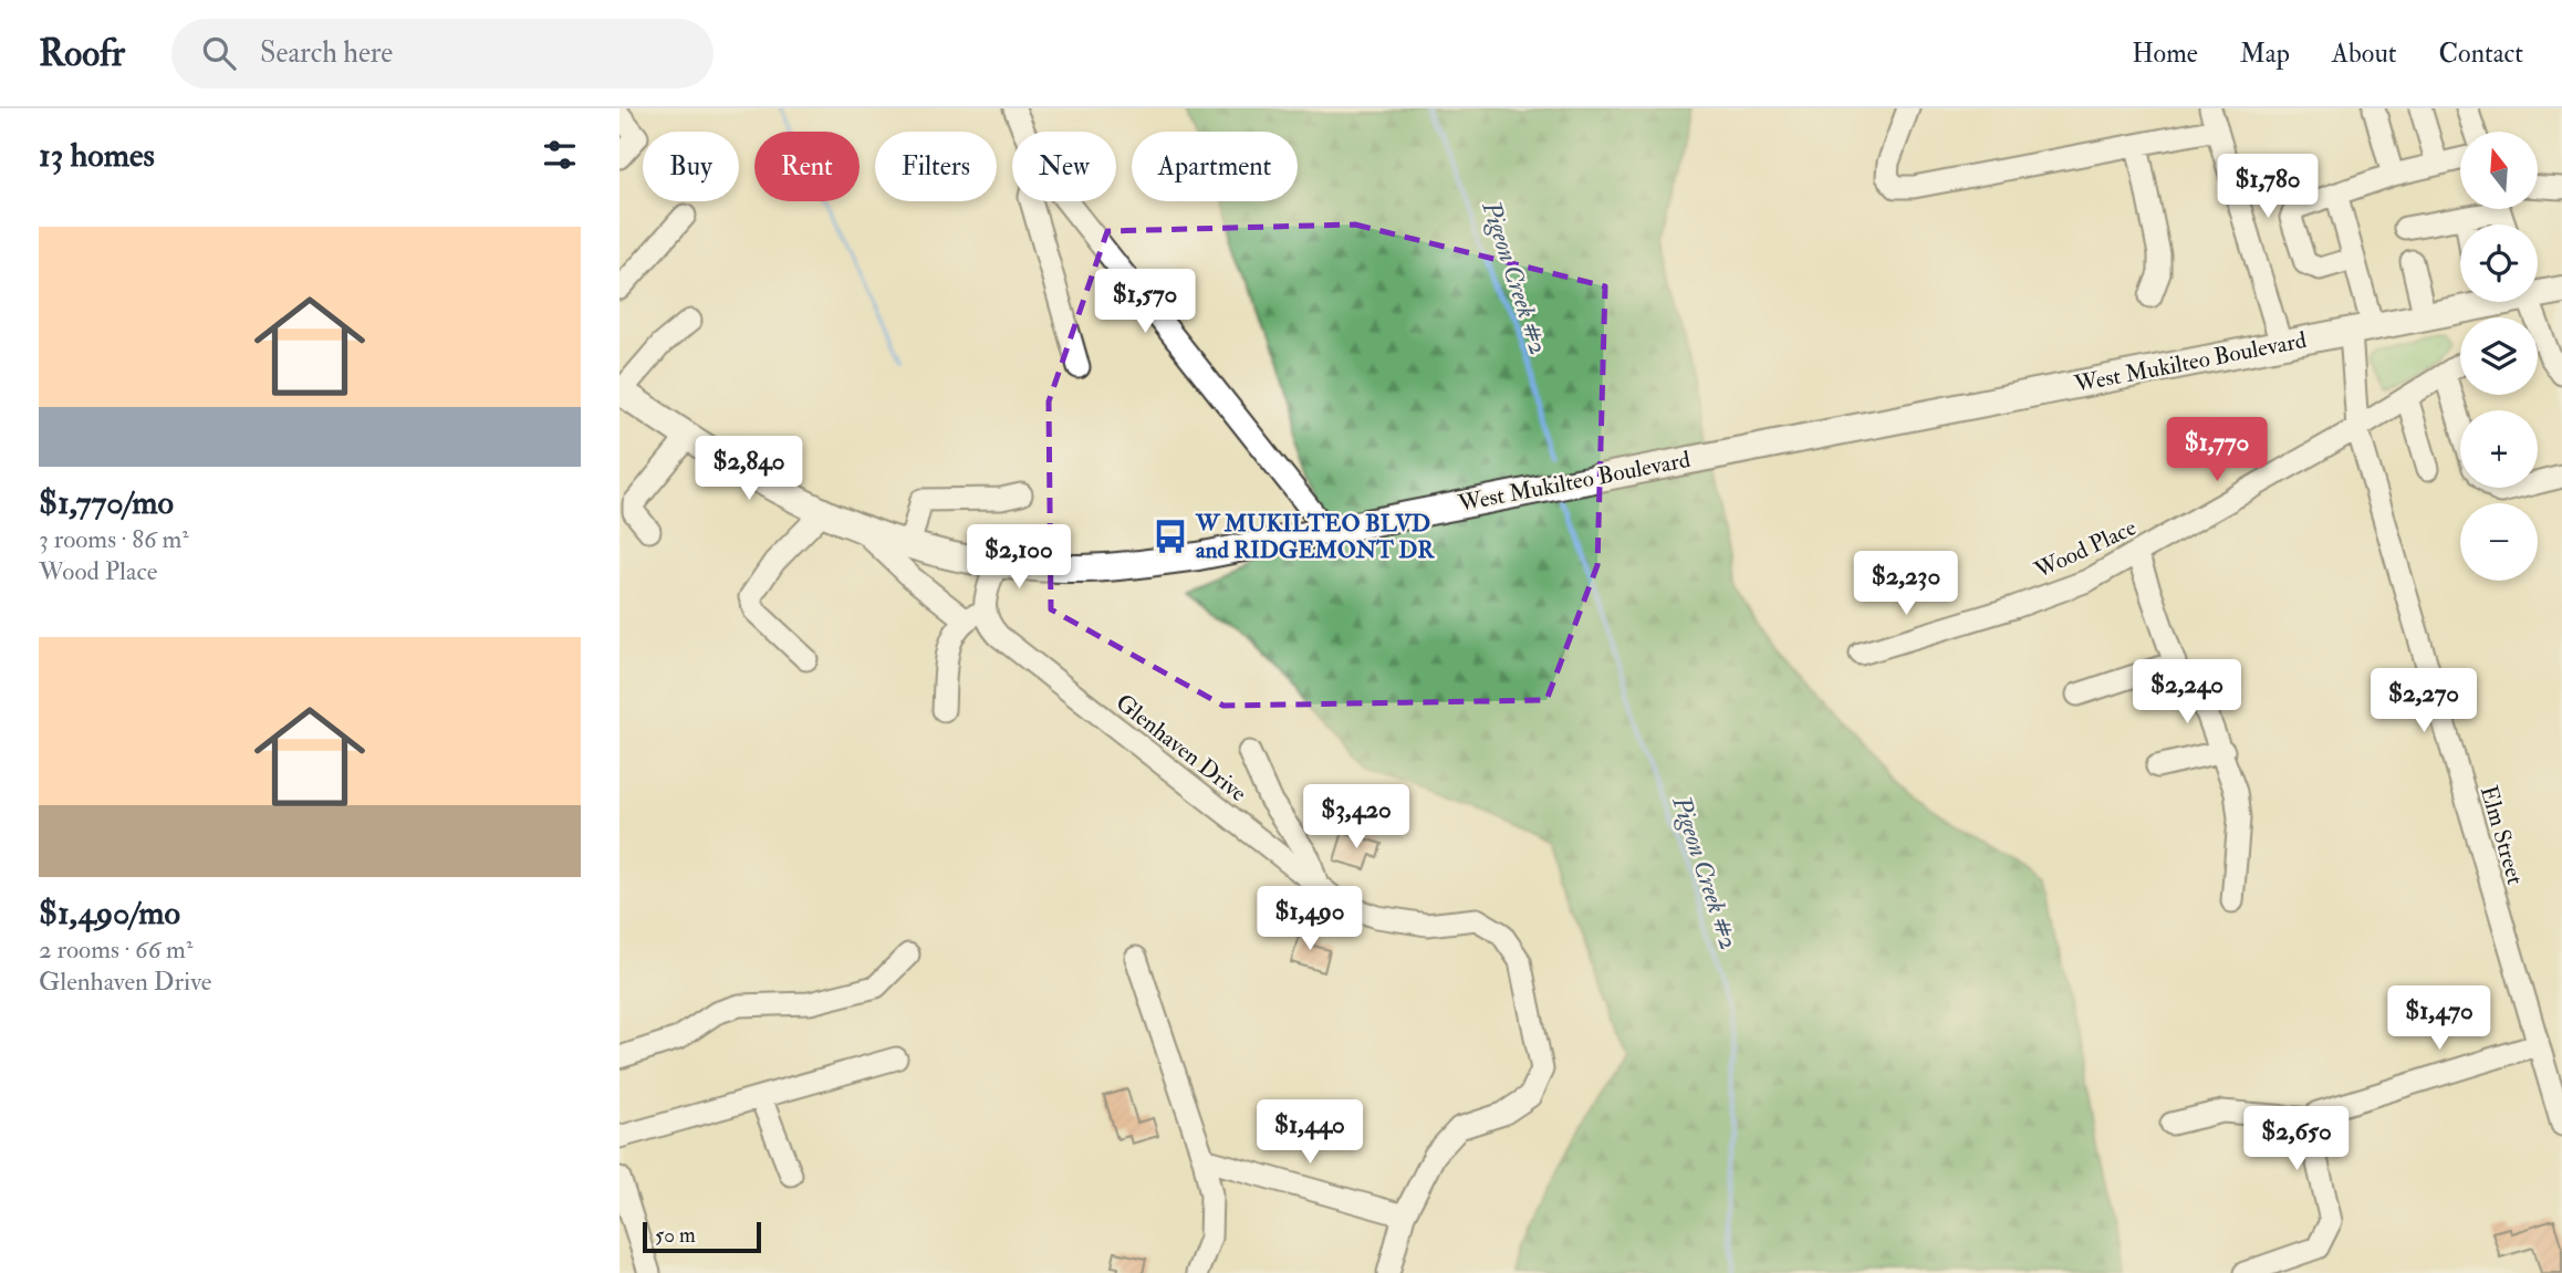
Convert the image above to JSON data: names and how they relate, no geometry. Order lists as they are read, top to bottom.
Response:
{
  "streets": {
    "main road": ["West Mukilteo Boulevard"],
    "street": ["Wood Place", "Glenhaven Drive", "Elm Street"]
  },
  "crossings": [
    ["West Mukilteo Boulevard", "Glenhaven Drive"],
    ["West Mukilteo Boulevard", "Elm Street"],
    ["Wood Place", "Elm Street"]
  ],
  "water": ["Pigeon Creek #2"],
  "places": {
    "bus stop": ["W MUKILTEO BLVD and RIDGEMONT DR"]
  },
  "scale_bar": "50 m",
  "north": "top",
  "page": {
    "header": "Roofr",
    "search": "Search here",
    "nav": [
      "Home",
      "Map",
      "About",
      "Contact"
    ],
    "heading": "13 homes",
    "map_buttons": ["+", "−"],
    "chip": [
      "Buy",
      "Rent",
      "Filters",
      "New",
      "Apartment"
    ],
    "price": [
      "$1,780",
      "$1,570",
      "$1,770",
      "$2,840",
      "$2,100",
      "$2,230",
      "$2,240",
      "$2,270",
      "$3,420",
      "$1,490",
      "$1,470",
      "$1,440",
      "$2,650"
    ],
    "list": [
      {
        "name": "$1,770/mo",
        "note": "3 rooms · 86 m² · Wood Place"
      },
      {
        "name": "$1,490/mo",
        "note": "2 rooms · 66 m² · Glenhaven Drive"
      }
    ],
    "scale": "50 m"
  }
}
